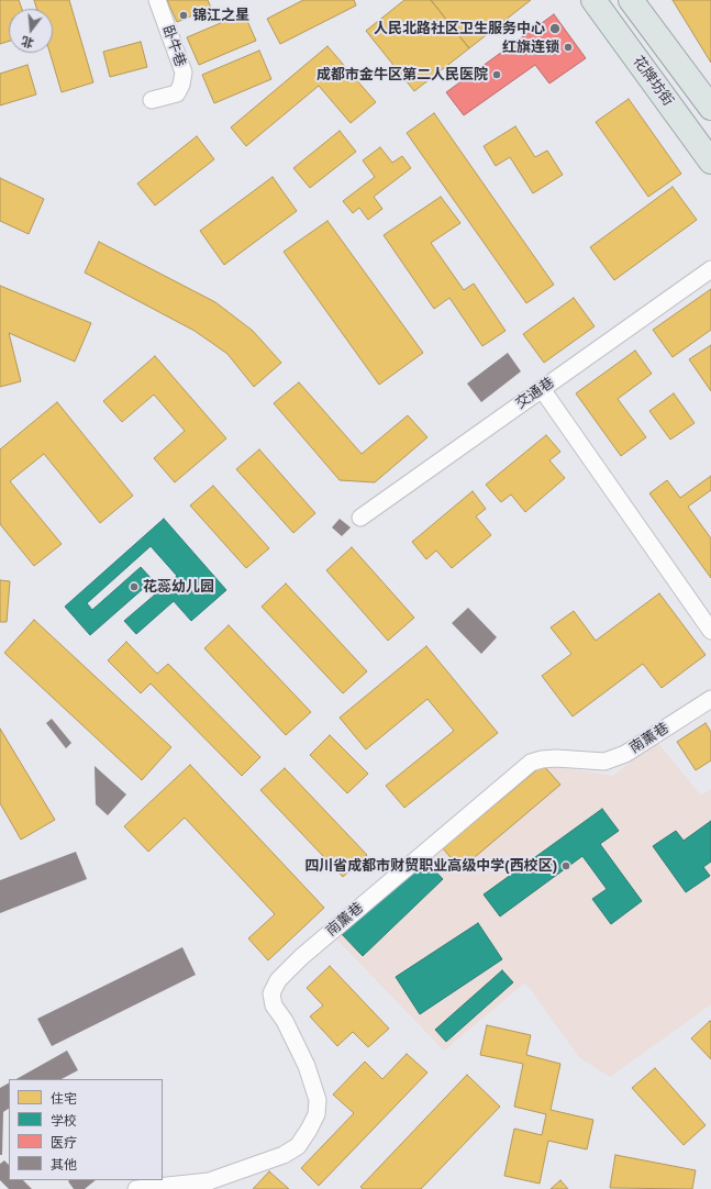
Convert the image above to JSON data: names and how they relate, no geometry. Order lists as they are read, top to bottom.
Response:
{
  "streets": {
    "main road": ["花牌坊街"],
    "street": ["卧牛巷", "交通巷", "南薰巷"]
  },
  "places": [
    "锦江之星",
    "人民北路社区卫生服务中心",
    "红旗连锁",
    "成都市金牛区第二人民医院",
    "花蕊幼儿园",
    "四川省成都市财贸职业高级中学(西校区)"
  ],
  "legend": [
    "住宅",
    "学校",
    "医疗",
    "其他"
  ],
  "north": "bottom"
}
